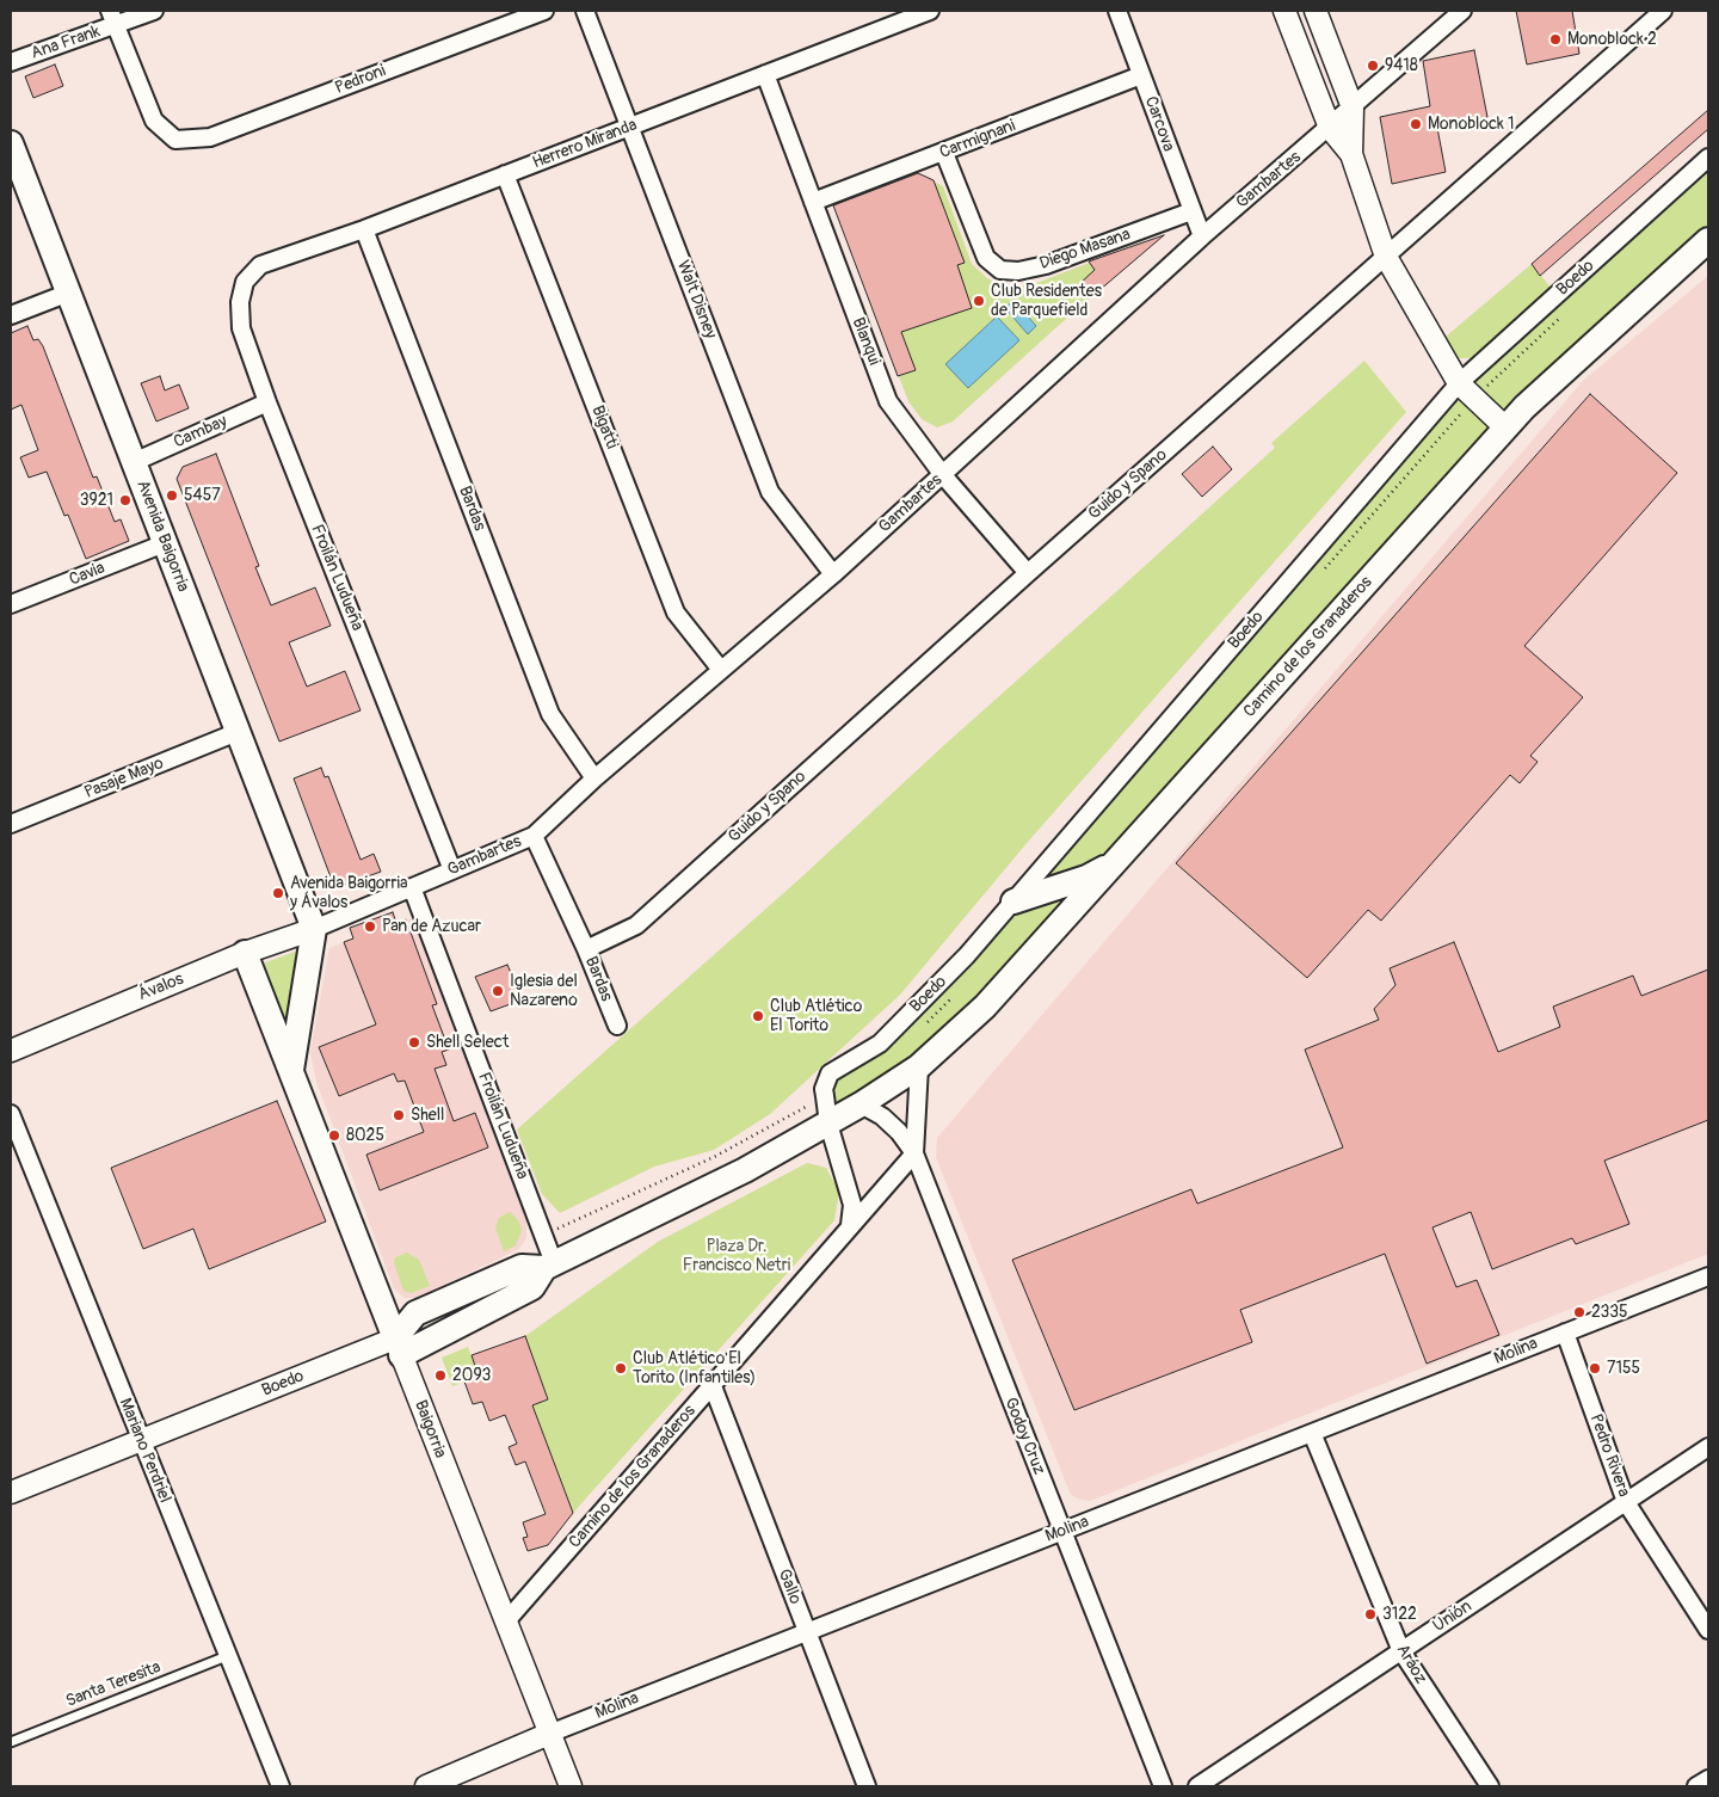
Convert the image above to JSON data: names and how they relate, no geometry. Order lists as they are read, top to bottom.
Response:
{
  "streets": {
    "main road": [
      "Boedo",
      "Avenida Baigorria",
      "Camino de los Granaderos",
      "Baigorria"
    ],
    "street": [
      "Ana Frank",
      "Pedroni",
      "Carcova",
      "Carmignani",
      "Herrero Miranda",
      "Gambartes",
      "Diego Masana",
      "Walt Disney",
      "Blanqui",
      "Bigatti",
      "Cambay",
      "Guido y Spano",
      "Bardas",
      "Cavia",
      "Froilán Ludueña",
      "Pasaje Mayo",
      "Ávalos",
      "Molina",
      "Godoy Cruz",
      "Mariano Perdriel",
      "Pedro Rivera",
      "Gallo",
      "Unión",
      "Aráoz"
    ],
    "lane": ["Santa Teresita"]
  },
  "crossings": [
    ["Ana Frank", "Pedroni"],
    ["Carcova", "Carmignani"],
    ["Carcova", "Gambartes"],
    ["Carcova", "Diego Masana"],
    ["Carmignani", "Diego Masana"],
    ["Carmignani", "Blanqui"],
    ["Herrero Miranda", "Walt Disney"],
    ["Herrero Miranda", "Blanqui"],
    ["Herrero Miranda", "Bigatti"],
    ["Herrero Miranda", "Bardas"],
    ["Herrero Miranda", "Froilán Ludueña"],
    ["Gambartes", "Walt Disney"],
    ["Gambartes", "Blanqui"],
    ["Gambartes", "Bigatti"],
    ["Gambartes", "Bardas"],
    ["Gambartes", "Avenida Baigorria"],
    ["Gambartes", "Froilán Ludueña"],
    ["Gambartes", "Ávalos"],
    ["Boedo", "Froilán Ludueña"],
    ["Boedo", "Camino de los Granaderos"],
    ["Boedo", "Baigorria"],
    ["Boedo", "Godoy Cruz"],
    ["Boedo", "Mariano Perdriel"],
    ["Blanqui", "Guido y Spano"],
    ["Cambay", "Avenida Baigorria"],
    ["Cambay", "Froilán Ludueña"],
    ["Guido y Spano", "Bardas"],
    ["Avenida Baigorria", "Cavia"],
    ["Avenida Baigorria", "Pasaje Mayo"],
    ["Avenida Baigorria", "Ávalos"],
    ["Camino de los Granaderos", "Baigorria"],
    ["Camino de los Granaderos", "Godoy Cruz"],
    ["Camino de los Granaderos", "Gallo"],
    ["Ávalos", "Baigorria"],
    ["Molina", "Baigorria"],
    ["Molina", "Godoy Cruz"],
    ["Molina", "Pedro Rivera"],
    ["Molina", "Gallo"],
    ["Molina", "Aráoz"],
    ["Mariano Perdriel", "Santa Teresita"],
    ["Pedro Rivera", "Unión"],
    ["Unión", "Aráoz"]
  ],
  "parks": ["Plaza Dr. Francisco Netri"],
  "places": [
    "Monoblock 2",
    "9418",
    "Monoblock 1",
    "Club Residentes de Parquefield",
    "5457",
    "3921",
    "Avenida Baigorria y Ávalos",
    "Pan de Azucar",
    "Iglesia del Nazareno",
    "Club Atlético El Torito",
    "Shell Select",
    "Shell",
    "8025",
    "2335",
    "Club Atlético El Torito (Infantiles)",
    "7155",
    "2093",
    "3122"
  ]
}
